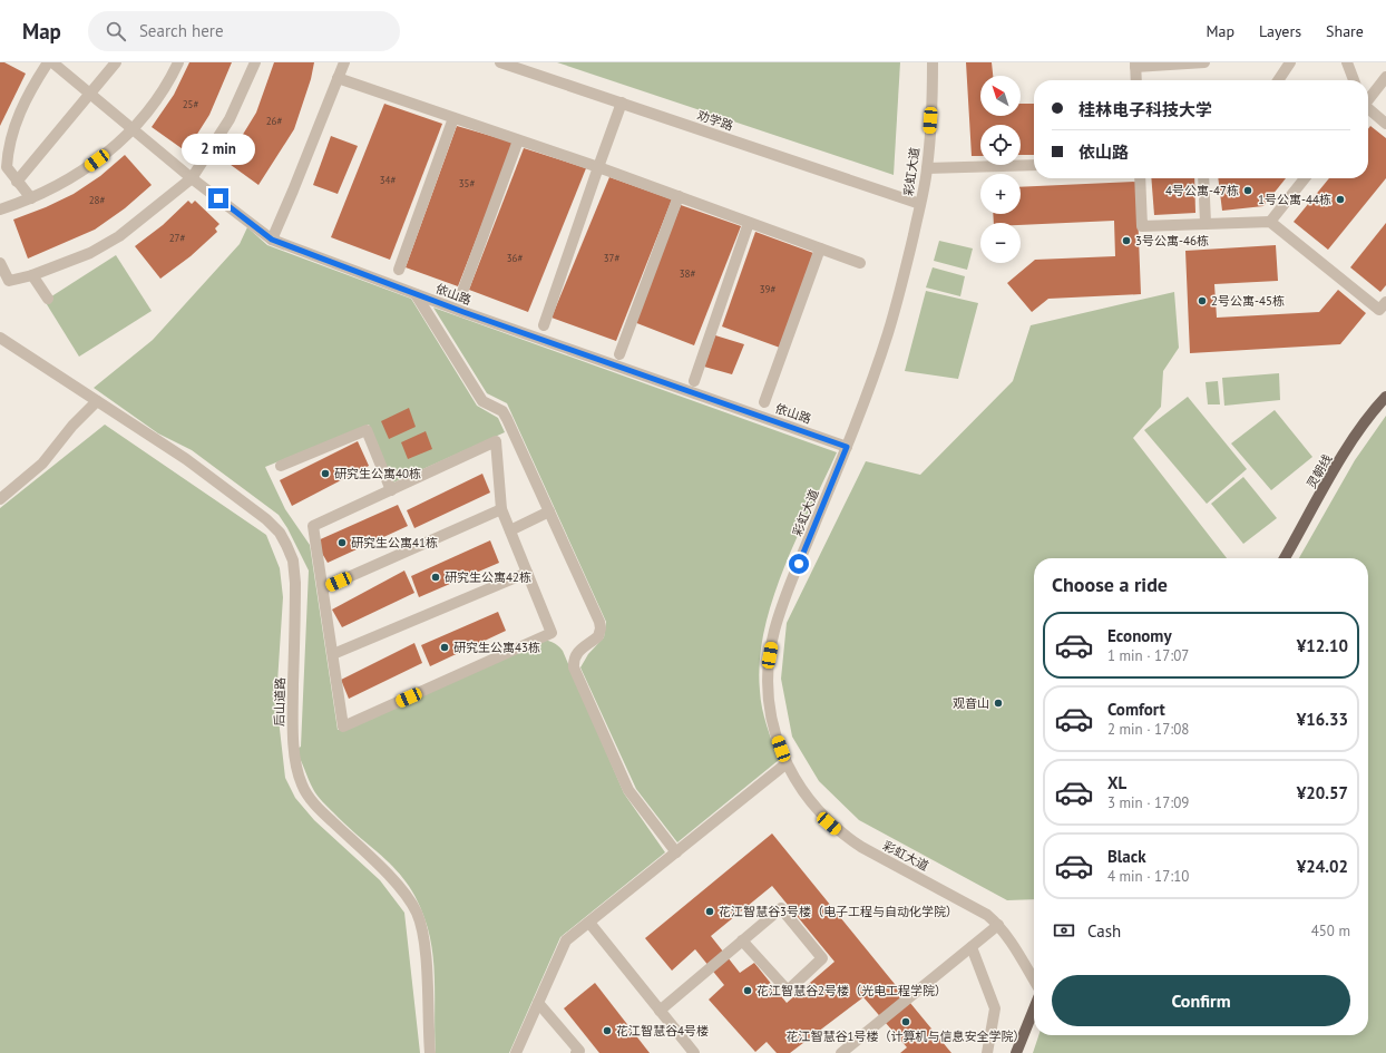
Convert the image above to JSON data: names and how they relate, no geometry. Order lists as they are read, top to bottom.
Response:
{
  "streets": {
    "main road": ["灵朝线"],
    "street": [
      "劝学路",
      "彩虹大道",
      "依山路",
      "后山道路"
    ]
  },
  "crossings": [
    ["劝学路", "彩虹大道"],
    ["彩虹大道", "依山路"]
  ],
  "places": [
    "4号公寓-47栋",
    "1号公寓-44栋",
    "3号公寓-46栋",
    "2号公寓-45栋",
    "研究生公寓40栋",
    "研究生公寓41栋",
    "研究生公寓42栋",
    "研究生公寓43栋",
    "观音山",
    "花江智慧谷3号楼（电子工程与自动化学院）",
    "花江智慧谷2号楼（光电工程学院）",
    "花江智慧谷1号楼（计算机与信息安全学院）",
    "花江智慧谷4号楼"
  ],
  "house_numbers": [
    "25#",
    "26#",
    "34#",
    "35#",
    "28#",
    "27#",
    "36#",
    "37#",
    "38#",
    "39#"
  ],
  "north": "top left",
  "page": {
    "header": "Map",
    "search": "Search here",
    "nav": ["Map", "Layers", "Share"],
    "map_buttons": ["+", "−"],
    "banner": ["桂林电子科技大学", "依山路"],
    "bubble": "2 min",
    "heading": "Choose a ride",
    "list": [
      {
        "name": "Economy",
        "note": "1 min · 17:07",
        "value": "¥12.10"
      },
      {
        "name": "Comfort",
        "note": "2 min · 17:08",
        "value": "¥16.33"
      },
      {
        "name": "XL",
        "note": "3 min · 17:09",
        "value": "¥20.57"
      },
      {
        "name": "Black",
        "note": "4 min · 17:10",
        "value": "¥24.02"
      }
    ],
    "pay": ["Cash", "450 m"],
    "buttons": "Confirm"
  }
}
